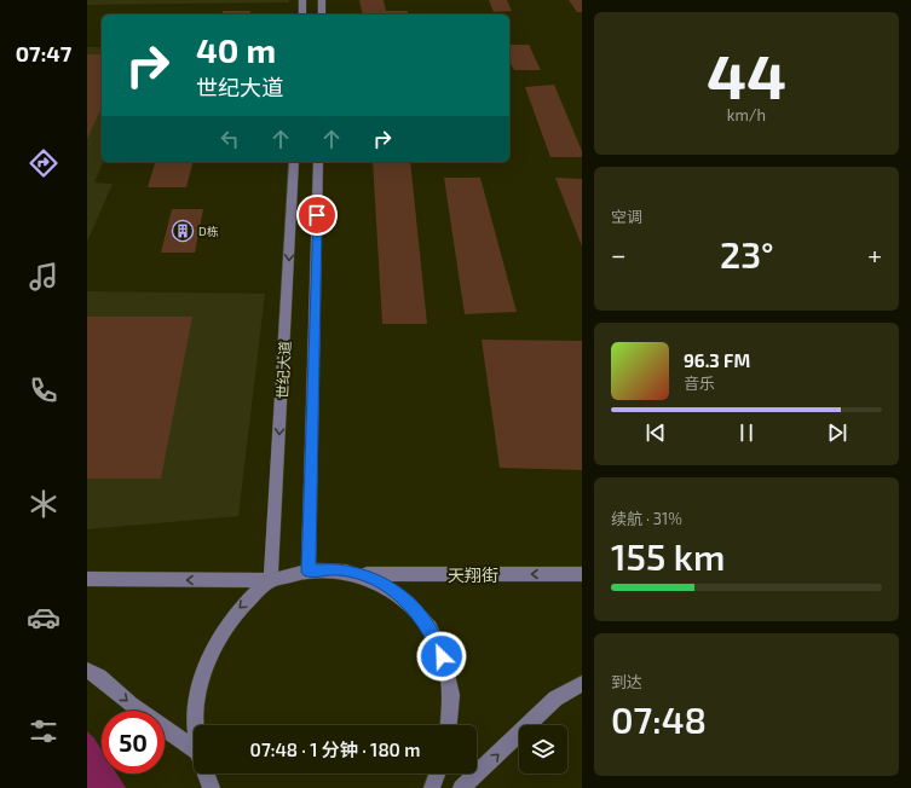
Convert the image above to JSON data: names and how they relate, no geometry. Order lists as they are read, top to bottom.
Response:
{
  "streets": {
    "main road": ["世纪大道", "天翔街"]
  },
  "one_way": ["天翔街"],
  "places": {
    "building": ["D栋"]
  },
  "page": {
    "tabs": "07:47",
    "tile": [
      ["44", "km/h"],
      "空调",
      ["续航 · 31%", "155 km"],
      ["到达", "07:48"]
    ],
    "turn": ["40 m", "世纪大道"],
    "heat": ["−", "23°", "+"],
    "song": ["96.3 FM", "音乐"],
    "limit": "50",
    "trip": "07:48 · 1 分钟 · 180 m"
  }
}
